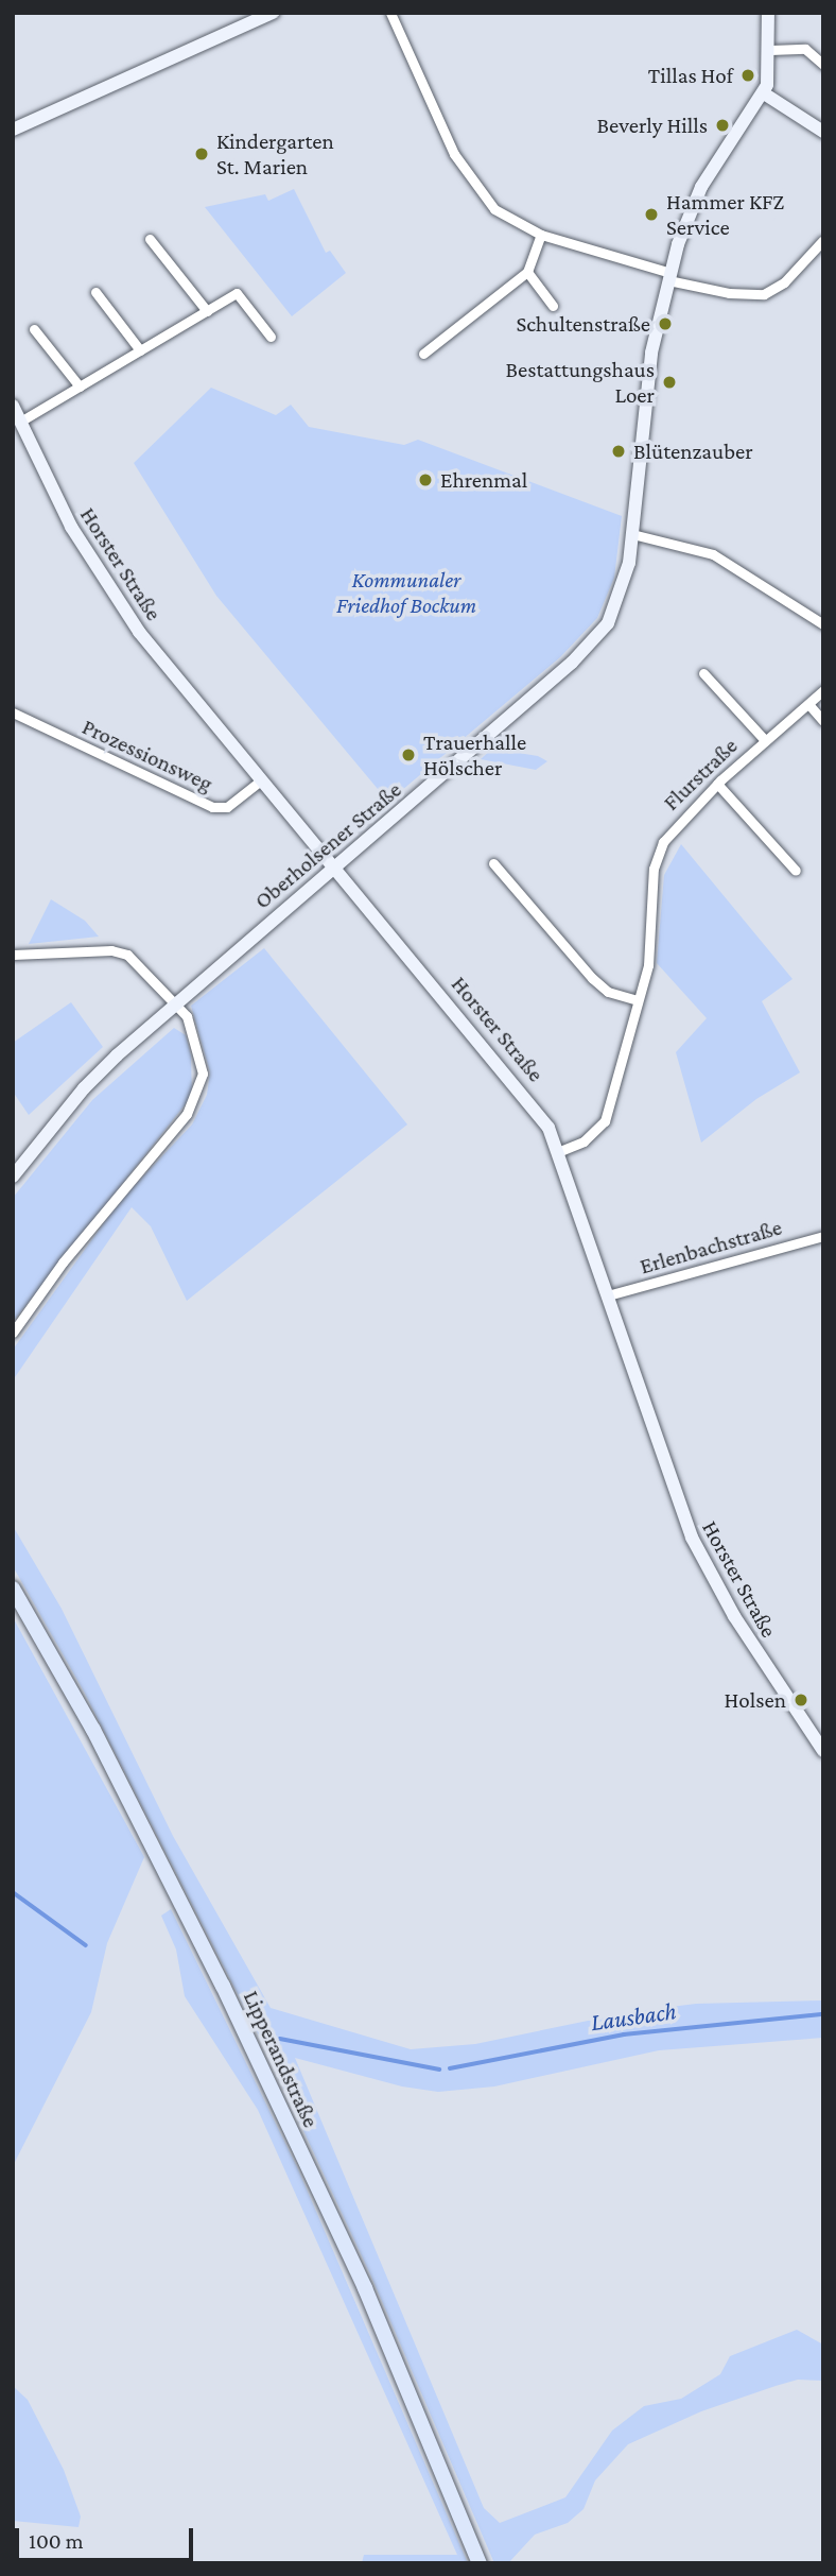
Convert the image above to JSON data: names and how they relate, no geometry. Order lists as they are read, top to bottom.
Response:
{
  "streets": {
    "main road": ["Lipperandstraße"],
    "street": [
      "Horster Straße",
      "Prozessionsweg",
      "Flurstraße",
      "Oberholsener Straße",
      "Erlenbachstraße"
    ]
  },
  "crossings": [
    ["Horster Straße", "Prozessionsweg"],
    ["Horster Straße", "Flurstraße"],
    ["Horster Straße", "Oberholsener Straße"],
    ["Horster Straße", "Erlenbachstraße"]
  ],
  "water": ["Lausbach"],
  "parks": ["Kommunaler Friedhof Bockum"],
  "places": [
    "Tillas Hof",
    "Beverly Hills",
    "Kindergarten St. Marien",
    "Hammer KFZ Service",
    "Schultenstraße",
    "Bestattungshaus Loer",
    "Blütenzauber",
    "Ehrenmal",
    "Trauerhalle Hölscher",
    "Holsen"
  ],
  "scale_bar": "100 m"
}
